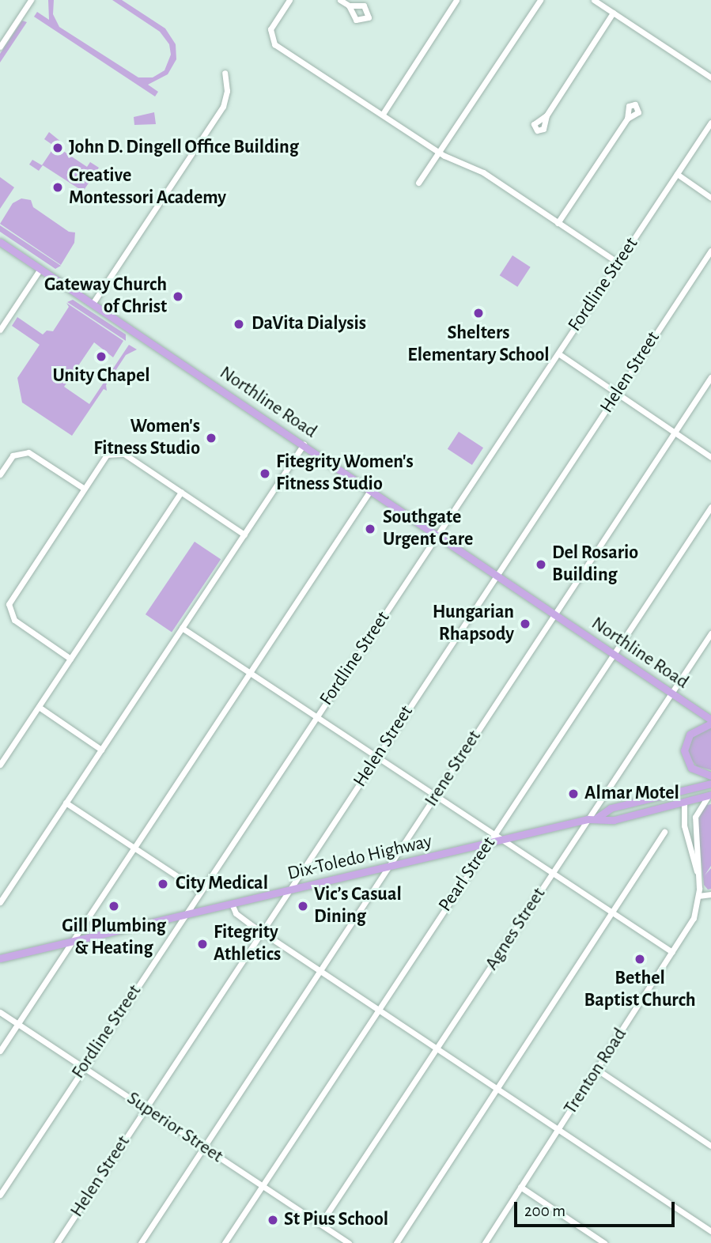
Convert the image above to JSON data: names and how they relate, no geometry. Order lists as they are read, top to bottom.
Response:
{
  "streets": {
    "main road": ["Northline Road", "Dix-Toledo Highway"],
    "street": [
      "Fordline Street",
      "Helen Street",
      "Irene Street",
      "Pearl Street",
      "Agnes Street",
      "Trenton Road",
      "Superior Street"
    ]
  },
  "crossings": [
    ["Fordline Street", "Northline Road"],
    ["Fordline Street", "Dix-Toledo Highway"],
    ["Fordline Street", "Superior Street"],
    ["Helen Street", "Northline Road"],
    ["Helen Street", "Dix-Toledo Highway"],
    ["Helen Street", "Superior Street"],
    ["Northline Road", "Irene Street"],
    ["Northline Road", "Pearl Street"],
    ["Northline Road", "Agnes Street"],
    ["Irene Street", "Dix-Toledo Highway"],
    ["Irene Street", "Superior Street"],
    ["Dix-Toledo Highway", "Pearl Street"],
    ["Dix-Toledo Highway", "Agnes Street"],
    ["Dix-Toledo Highway", "Trenton Road"],
    ["Pearl Street", "Superior Street"],
    ["Agnes Street", "Superior Street"]
  ],
  "places": [
    "John D. Dingell Office Building",
    "Creative Montessori Academy",
    "Gateway Church of Christ",
    "Shelters Elementary School",
    "DaVita Dialysis",
    "Unity Chapel",
    "Women's Fitness Studio",
    "Fitegrity Women's Fitness Studio",
    "Southgate Urgent Care",
    "Del Rosario Building",
    "Hungarian Rhapsody",
    "Almar Motel",
    "City Medical",
    "Gill Plumbing & Heating",
    "Vic’s Casual Dining",
    "Fitegrity Athletics",
    "Bethel Baptist Church",
    "St Pius School"
  ],
  "scale_bar": "200 m"
}
